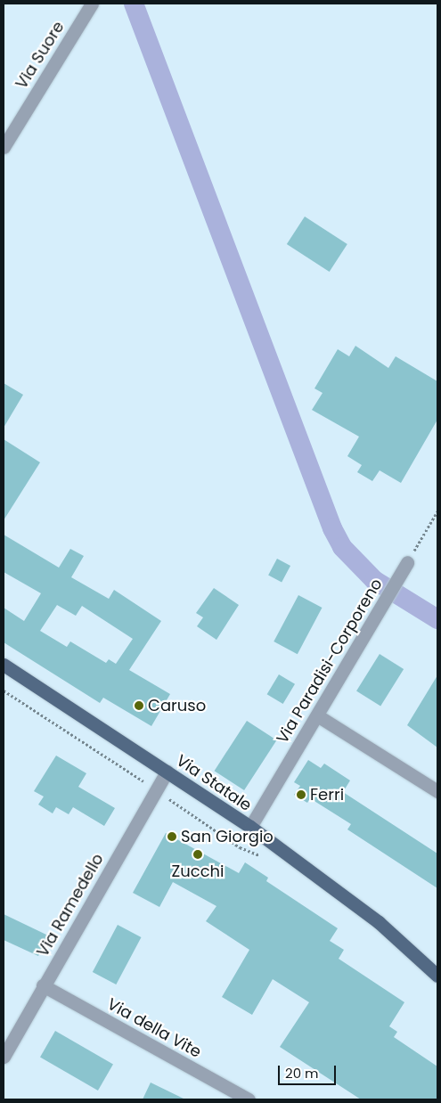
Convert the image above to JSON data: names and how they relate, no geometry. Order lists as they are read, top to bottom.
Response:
{
  "streets": {
    "main road": ["Via Statale"],
    "street": [
      "Via Suore",
      "Via Paradisi-Corporeno",
      "Via Ramedello",
      "Via della Vite"
    ]
  },
  "crossings": [
    ["Via Paradisi-Corporeno", "Via Statale"],
    ["Via Statale", "Via Ramedello"],
    ["Via Ramedello", "Via della Vite"]
  ],
  "places": [
    "Caruso",
    "Ferri",
    "San Giorgio",
    "Zucchi"
  ],
  "scale_bar": "20 m"
}
